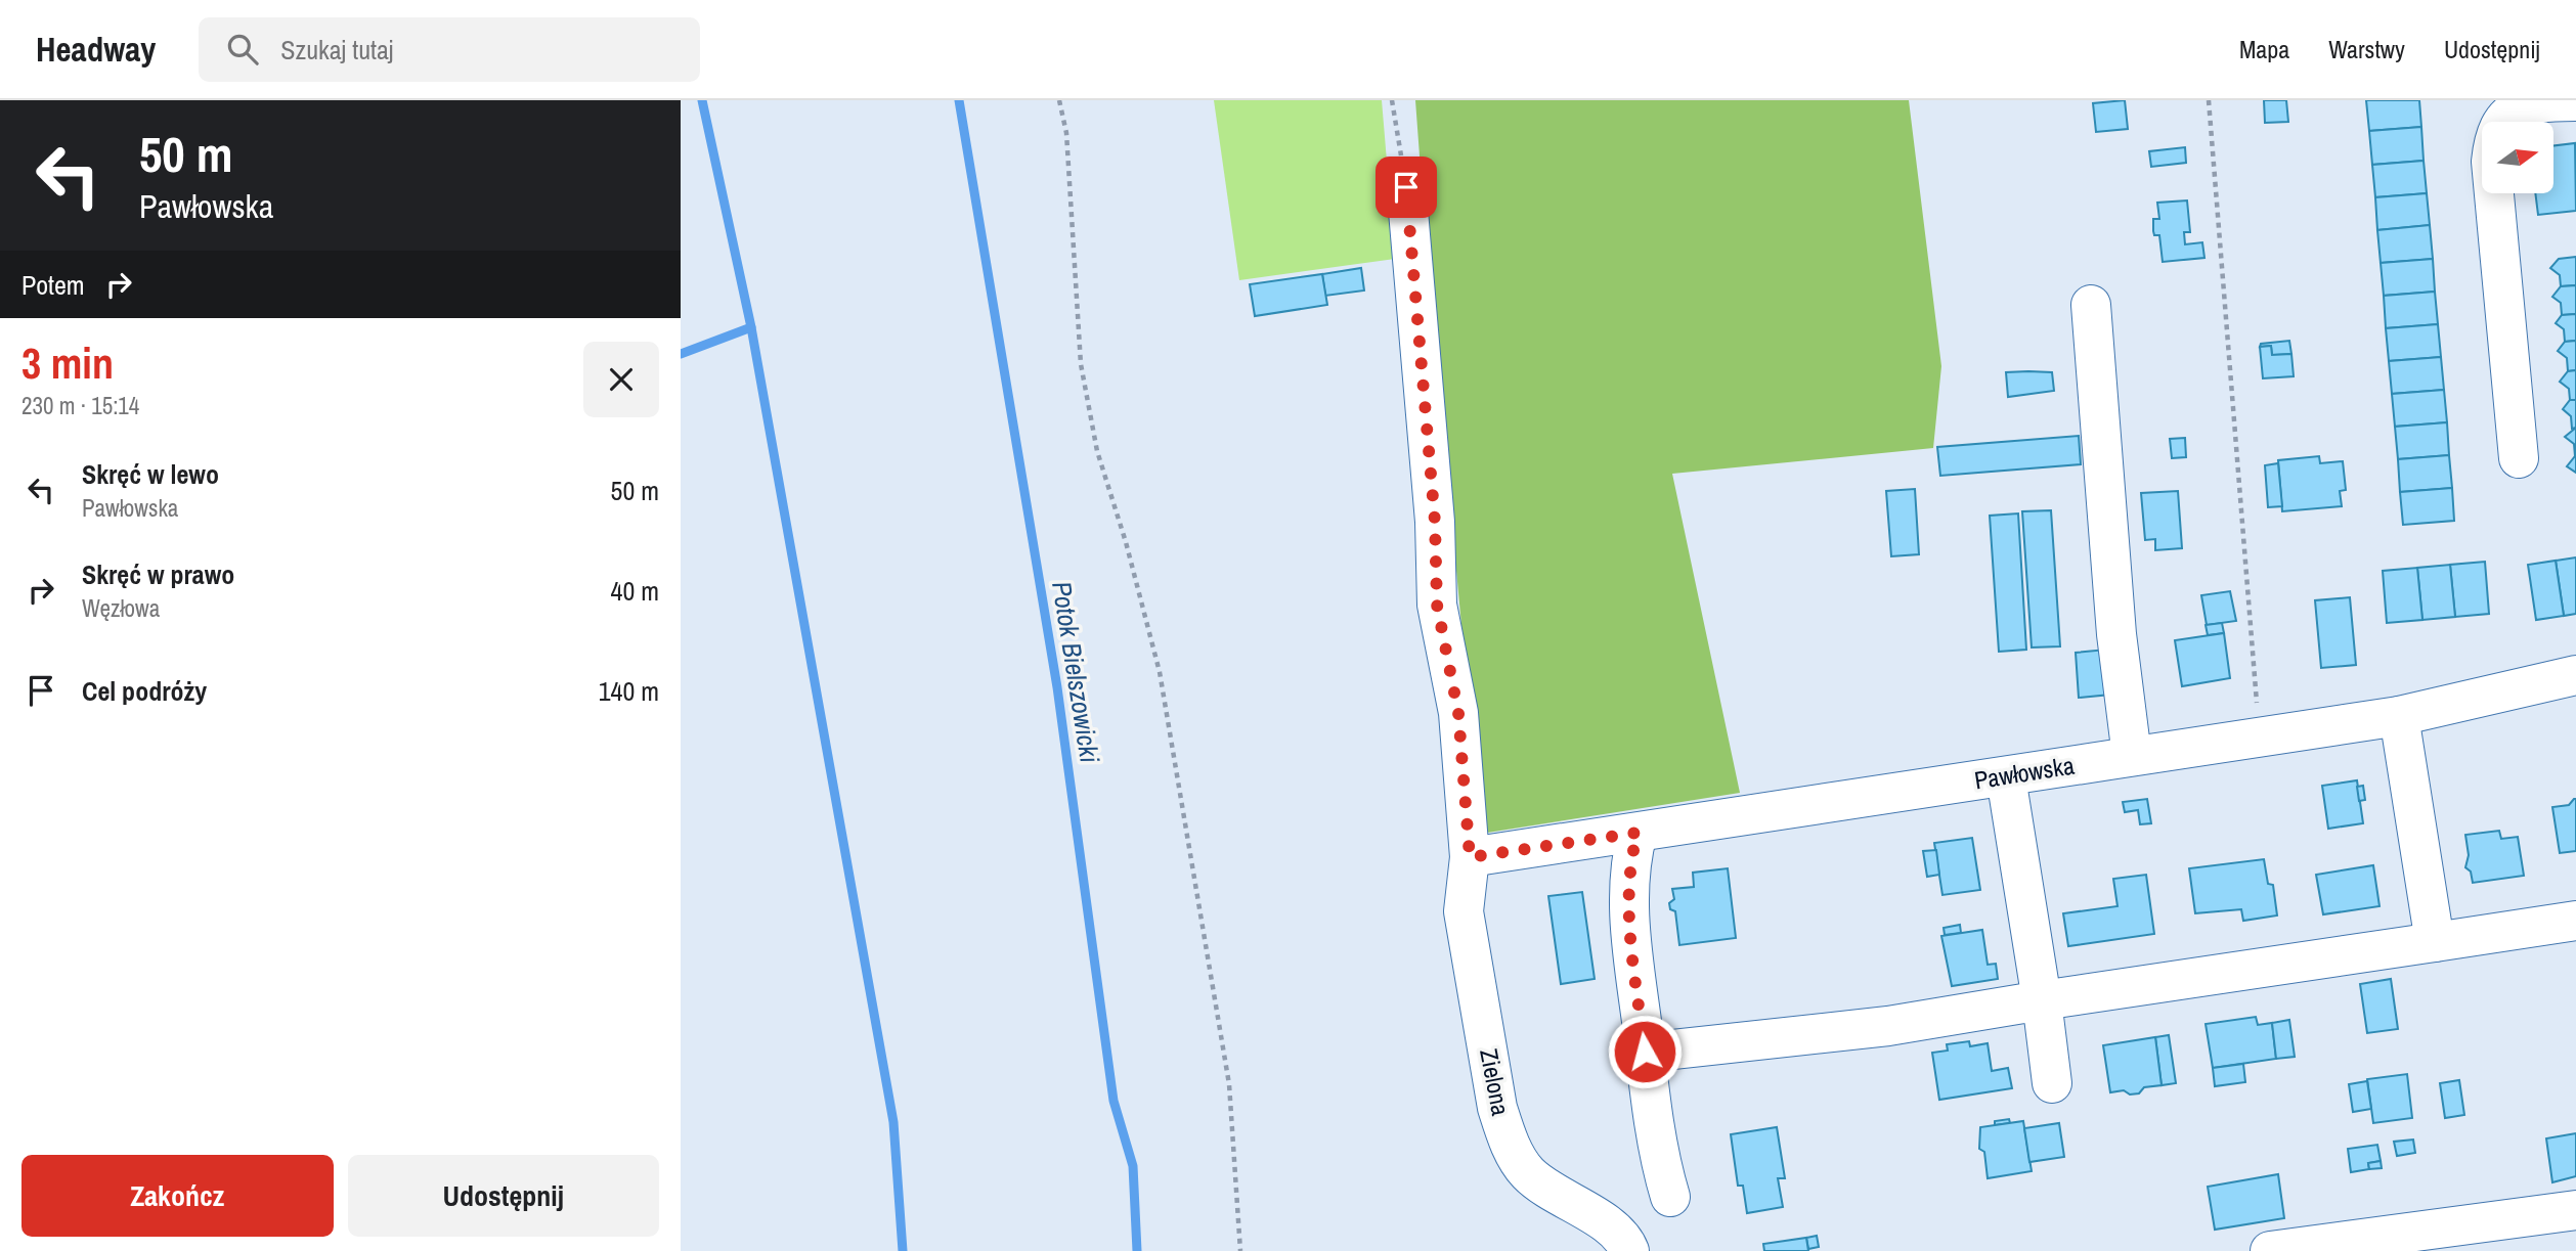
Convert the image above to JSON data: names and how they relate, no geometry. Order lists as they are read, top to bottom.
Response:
{
  "streets": {
    "street": ["Pawłowska", "Zielona"]
  },
  "crossings": [
    ["Pawłowska", "Zielona"]
  ],
  "water": ["Potok Bielszowicki"],
  "north": "right",
  "page": {
    "header": "Headway",
    "search": "Szukaj tutaj",
    "nav": ["Mapa", "Warstwy", "Udostępnij"],
    "turn": ["50 m", "Pawłowska"],
    "then": "Potem",
    "heading": ["3 min", "230 m · 15:14"],
    "list": [
      {
        "name": "Skręć w lewo",
        "note": "Pawłowska",
        "value": "50 m"
      },
      {
        "name": "Skręć w prawo",
        "note": "Węzłowa",
        "value": "40 m"
      },
      {
        "name": "Cel podróży",
        "value": "140 m"
      }
    ],
    "buttons": ["Zakończ", "Udostępnij"]
  }
}
